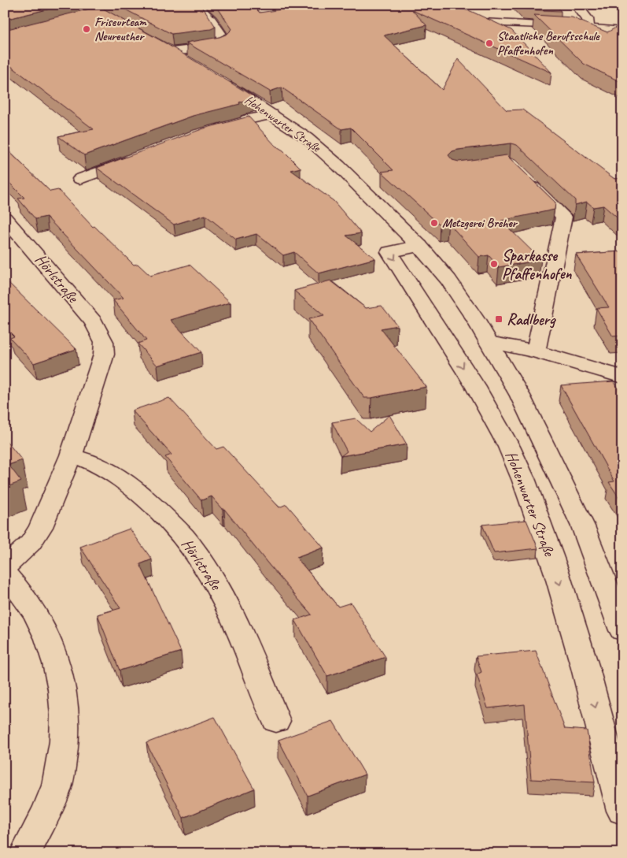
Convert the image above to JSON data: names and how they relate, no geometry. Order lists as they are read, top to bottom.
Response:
{
  "streets": {
    "street": ["Hohenwarter Straße", "Hörlstraße"]
  },
  "places": {
    "other": [
      "Friseurteam Neureuther",
      "Staatliche Berufsschule Pfaffenhofen",
      "Metzgerei Breher",
      "Sparkasse Pfaffenhofen"
    ],
    "transit": ["Radlberg"]
  }
}
